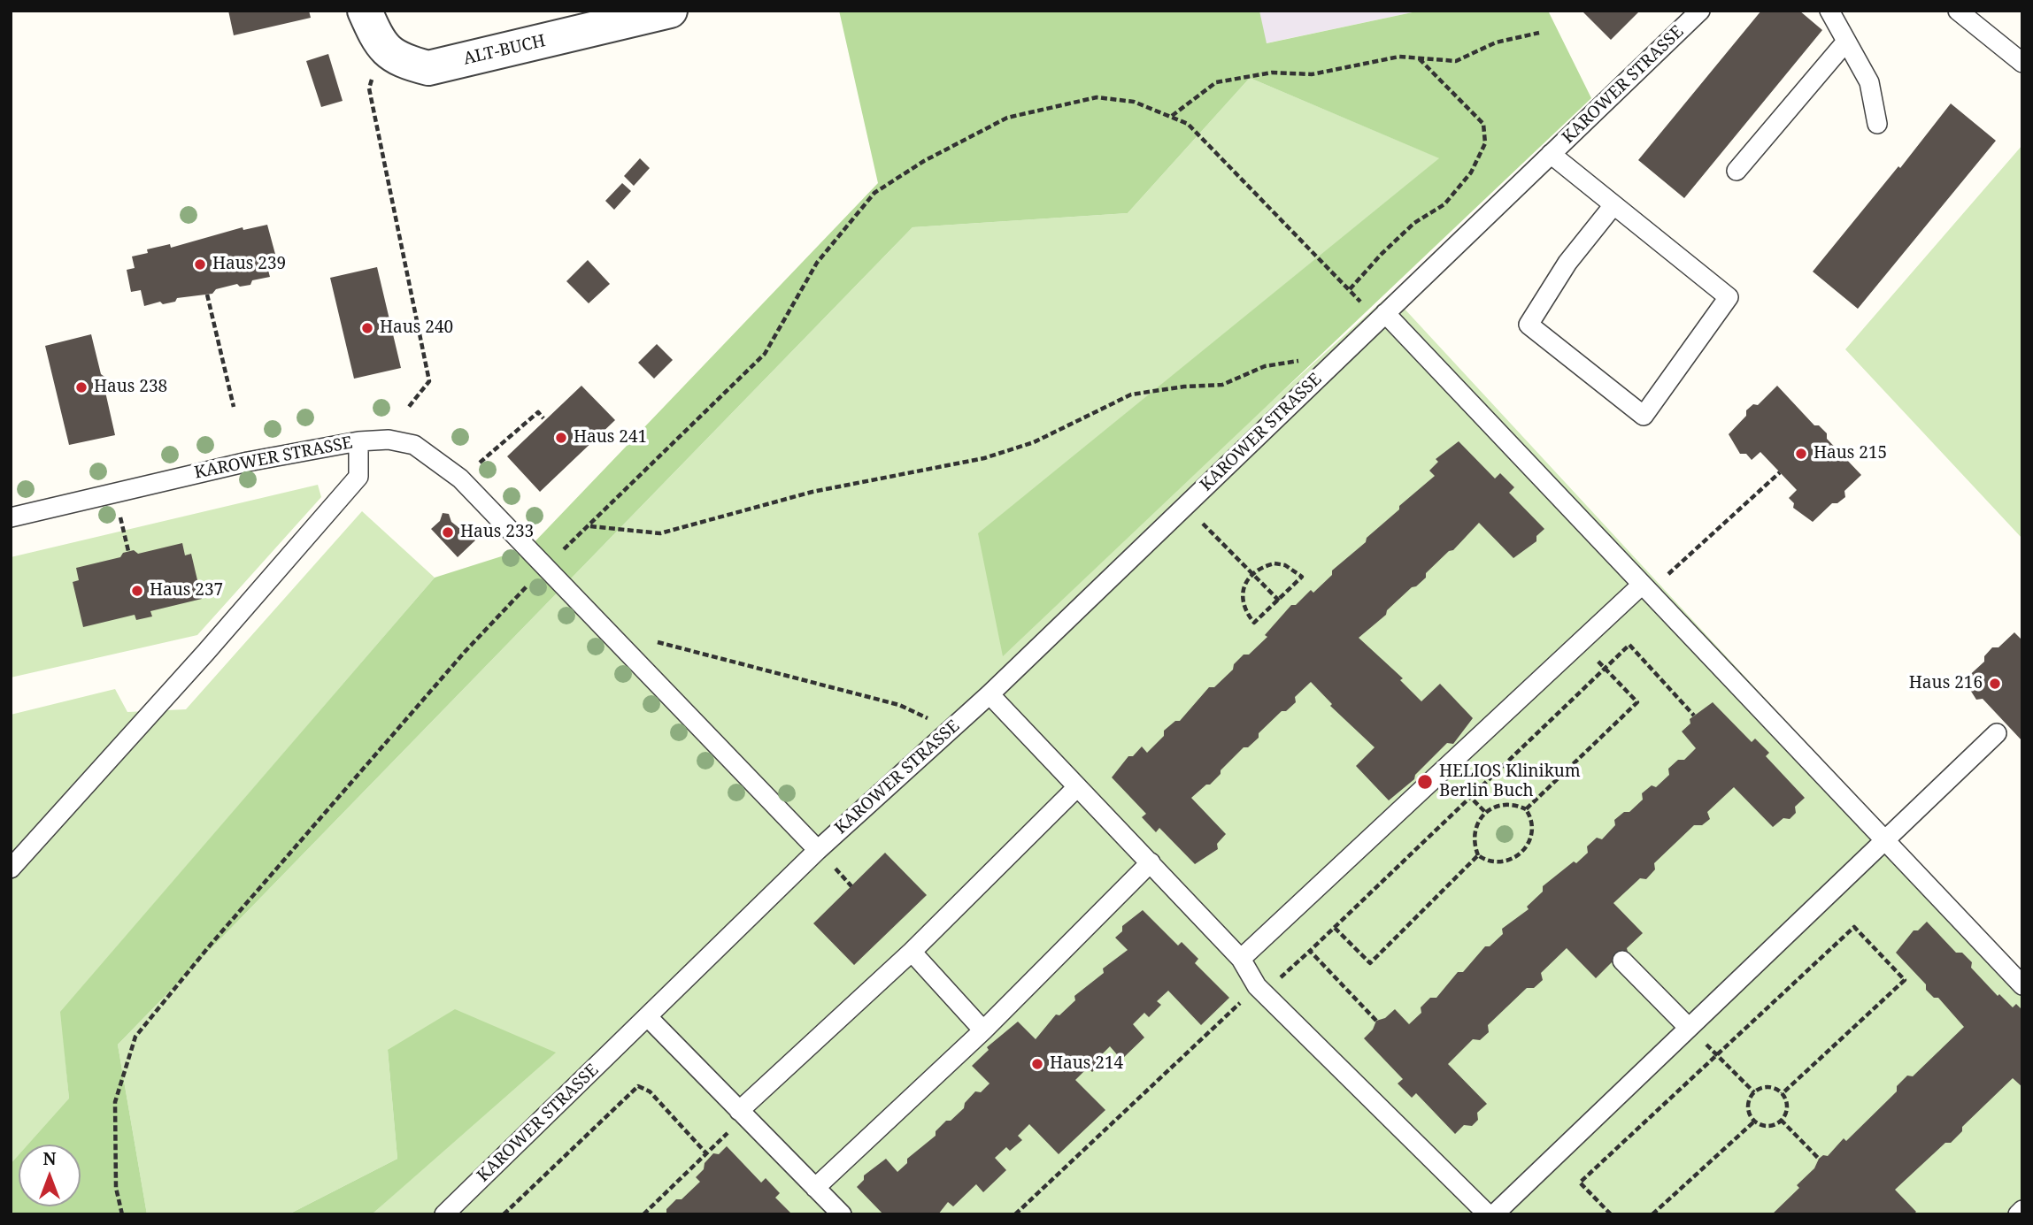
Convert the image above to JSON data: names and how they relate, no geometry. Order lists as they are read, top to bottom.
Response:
{
  "streets": {
    "street": ["ALT-BUCH"],
    "lane": ["KAROWER STRASSE"]
  },
  "places": [
    "Haus 239",
    "Haus 240",
    "Haus 238",
    "Haus 241",
    "Haus 215",
    "Haus 233",
    "Haus 237",
    "Haus 216",
    "HELIOS Klinikum Berlin Buch",
    "Haus 214"
  ],
  "north": "top"
}
